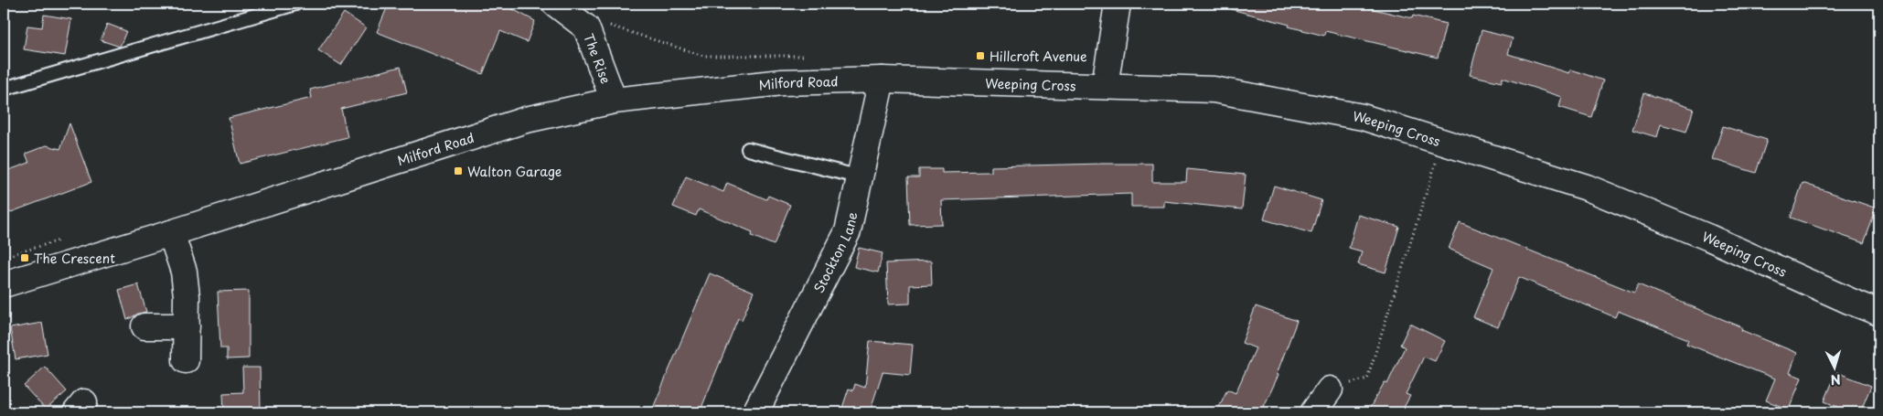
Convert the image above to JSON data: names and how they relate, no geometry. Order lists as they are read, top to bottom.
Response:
{
  "streets": {
    "main road": [
      "The Rise",
      "Milford Road",
      "Weeping Cross",
      "Stockton Lane"
    ]
  },
  "crossings": [
    ["The Rise", "Milford Road"],
    ["Milford Road", "Weeping Cross"],
    ["Milford Road", "Stockton Lane"],
    ["Weeping Cross", "Stockton Lane"]
  ],
  "places": {
    "transit": ["Hillcroft Avenue", "Walton Garage", "The Crescent"]
  },
  "north": "bottom"
}
